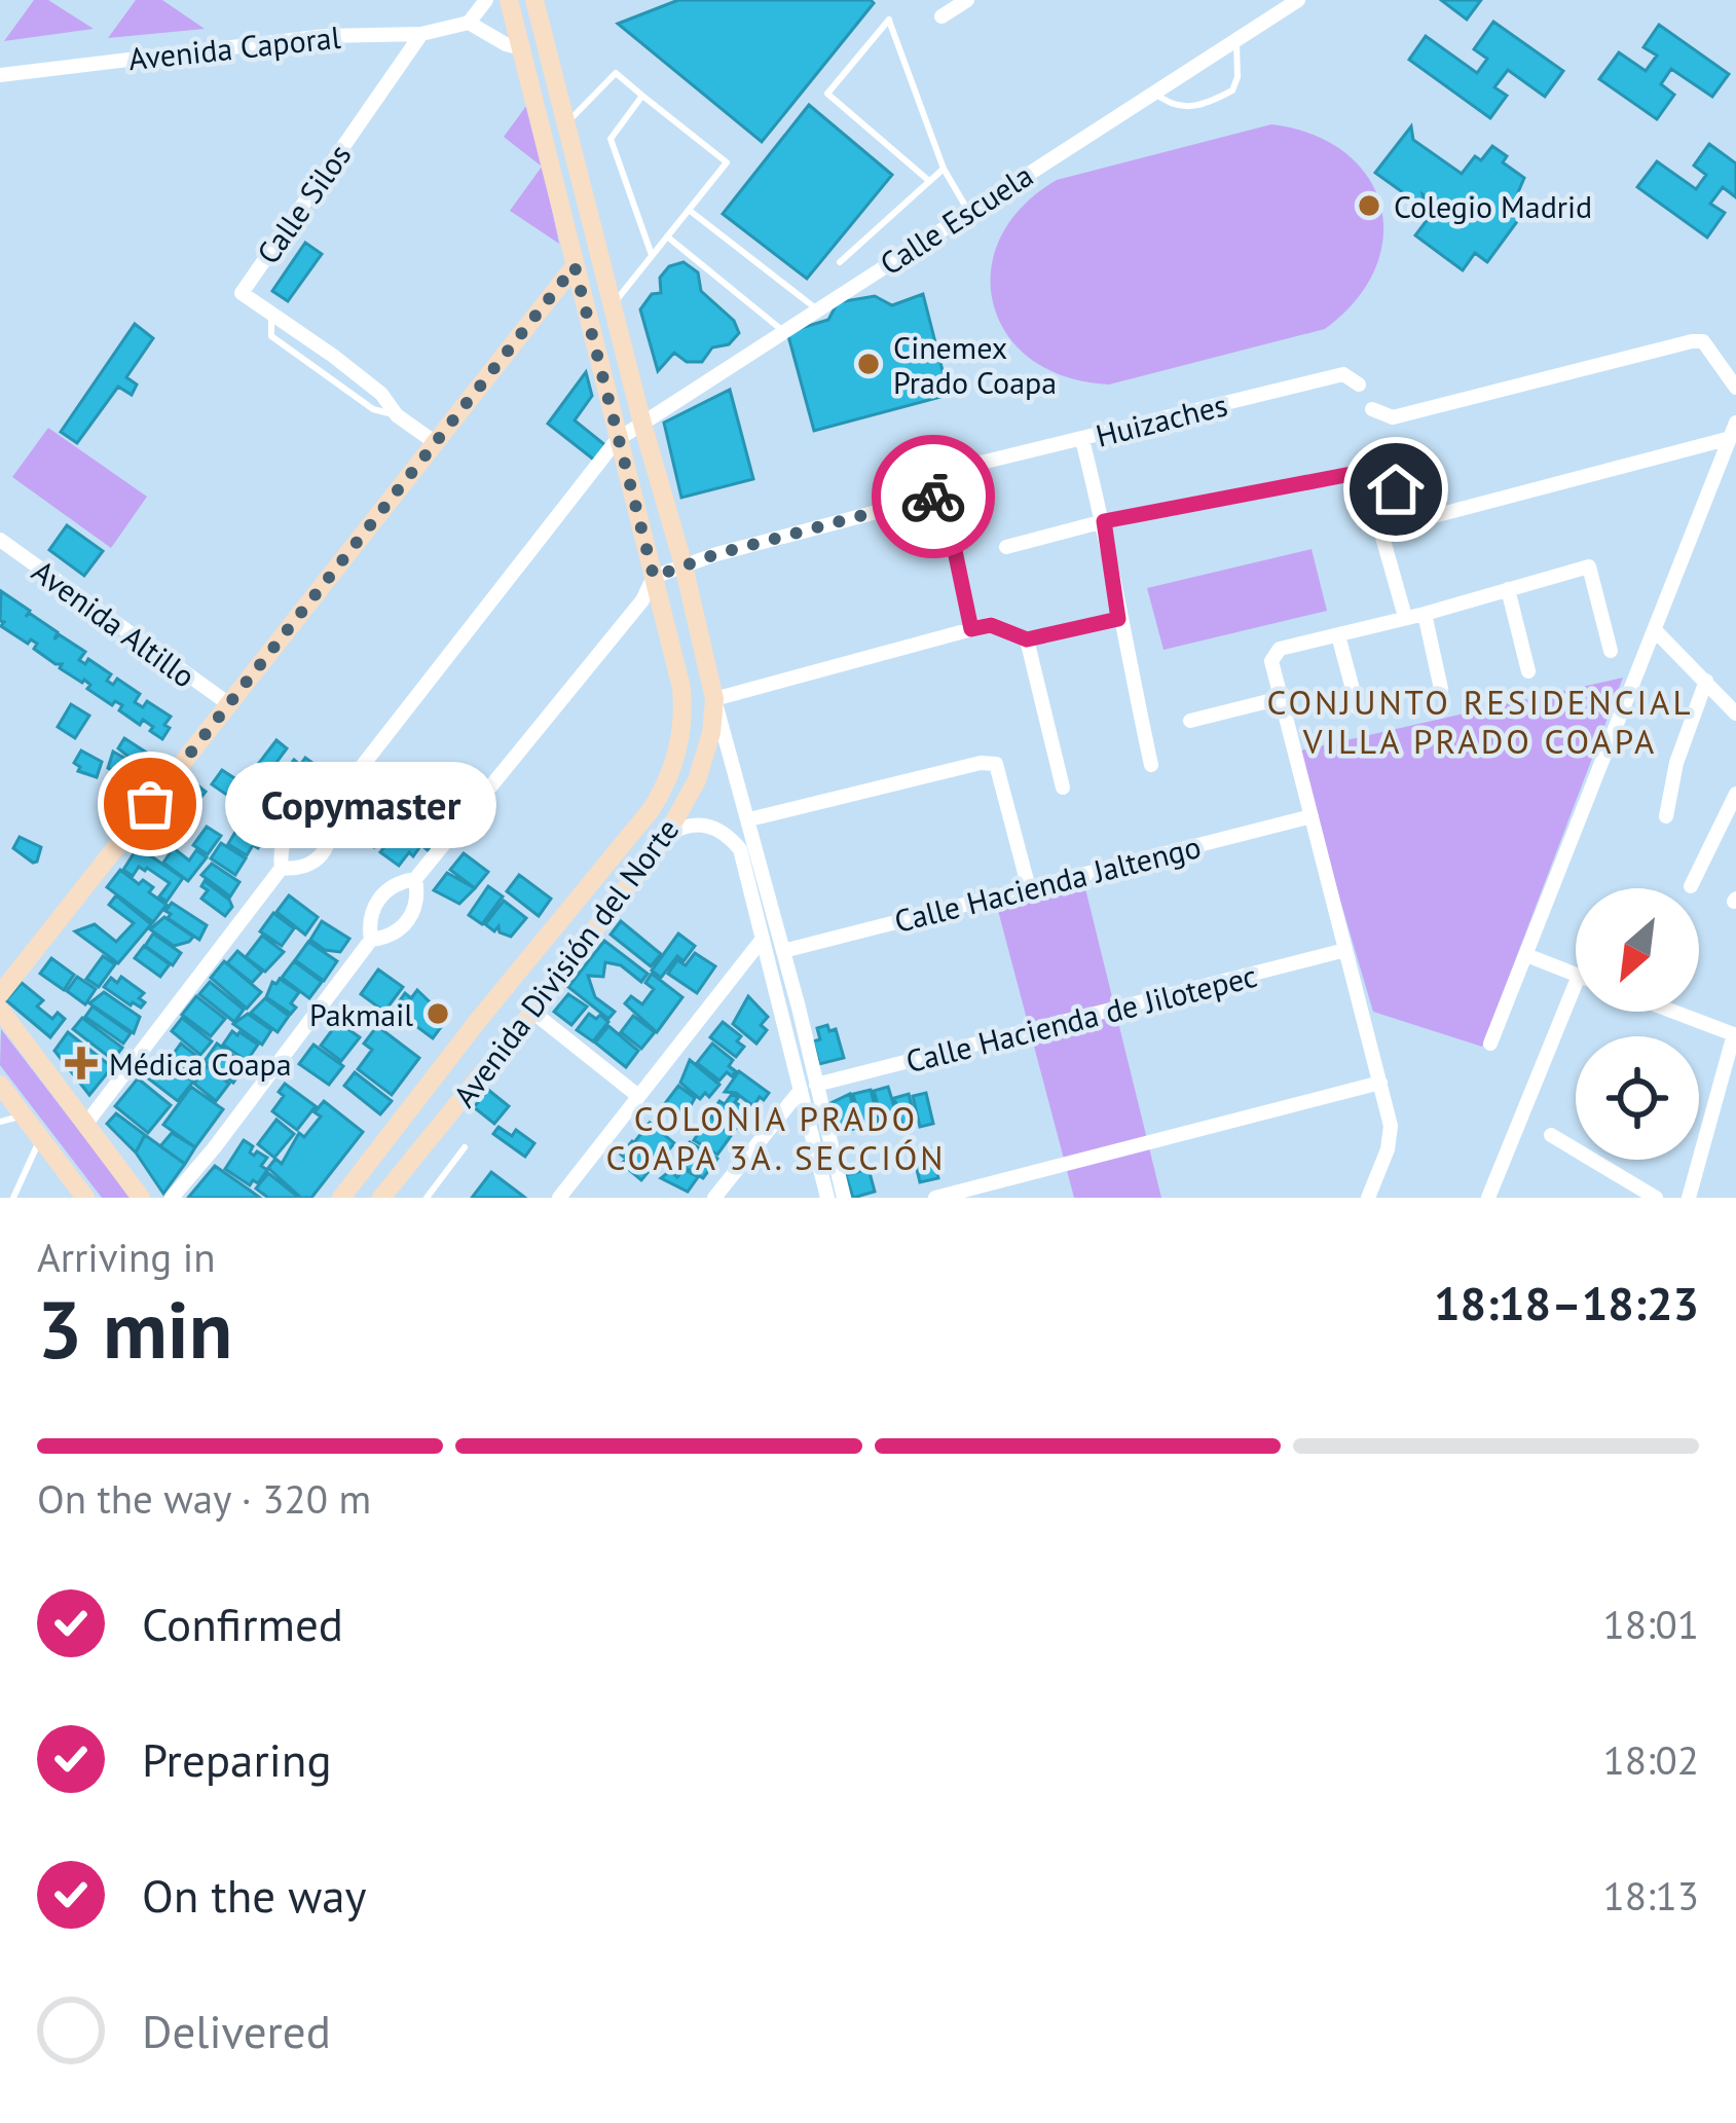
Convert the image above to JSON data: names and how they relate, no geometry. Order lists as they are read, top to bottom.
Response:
{
  "streets": {
    "main road": ["Avenida División del Norte"],
    "street": [
      "Avenida Caporal",
      "Calle Silos",
      "Calle Escuela",
      "Huizaches",
      "Avenida Altillo",
      "Calle Hacienda Jaltengo",
      "Calle Hacienda de Jilotepec"
    ]
  },
  "crossings": [
    ["Avenida Caporal", "Calle Silos"],
    ["Calle Escuela", "Avenida División del Norte"]
  ],
  "districts": ["CONJUNTO RESIDENCIAL VILLA PRADO COAPA", "COLONIA PRADO COAPA 3A. SECCIÓN"],
  "places": {
    "other": [
      "Colegio Madrid",
      "Cinemex Prado Coapa",
      "Copymaster",
      "Pakmail"
    ],
    "health": ["Médica Coapa"]
  },
  "north": "bottom left",
  "page": {
    "bubble": "Copymaster",
    "heading": ["3 min", "Arriving in", "18:18–18:23"],
    "bar": "On the way · 320 m",
    "list": [
      ["Confirmed", "18:01"],
      ["Preparing", "18:02"],
      ["On the way", "18:13"],
      "Delivered"
    ]
  }
}
